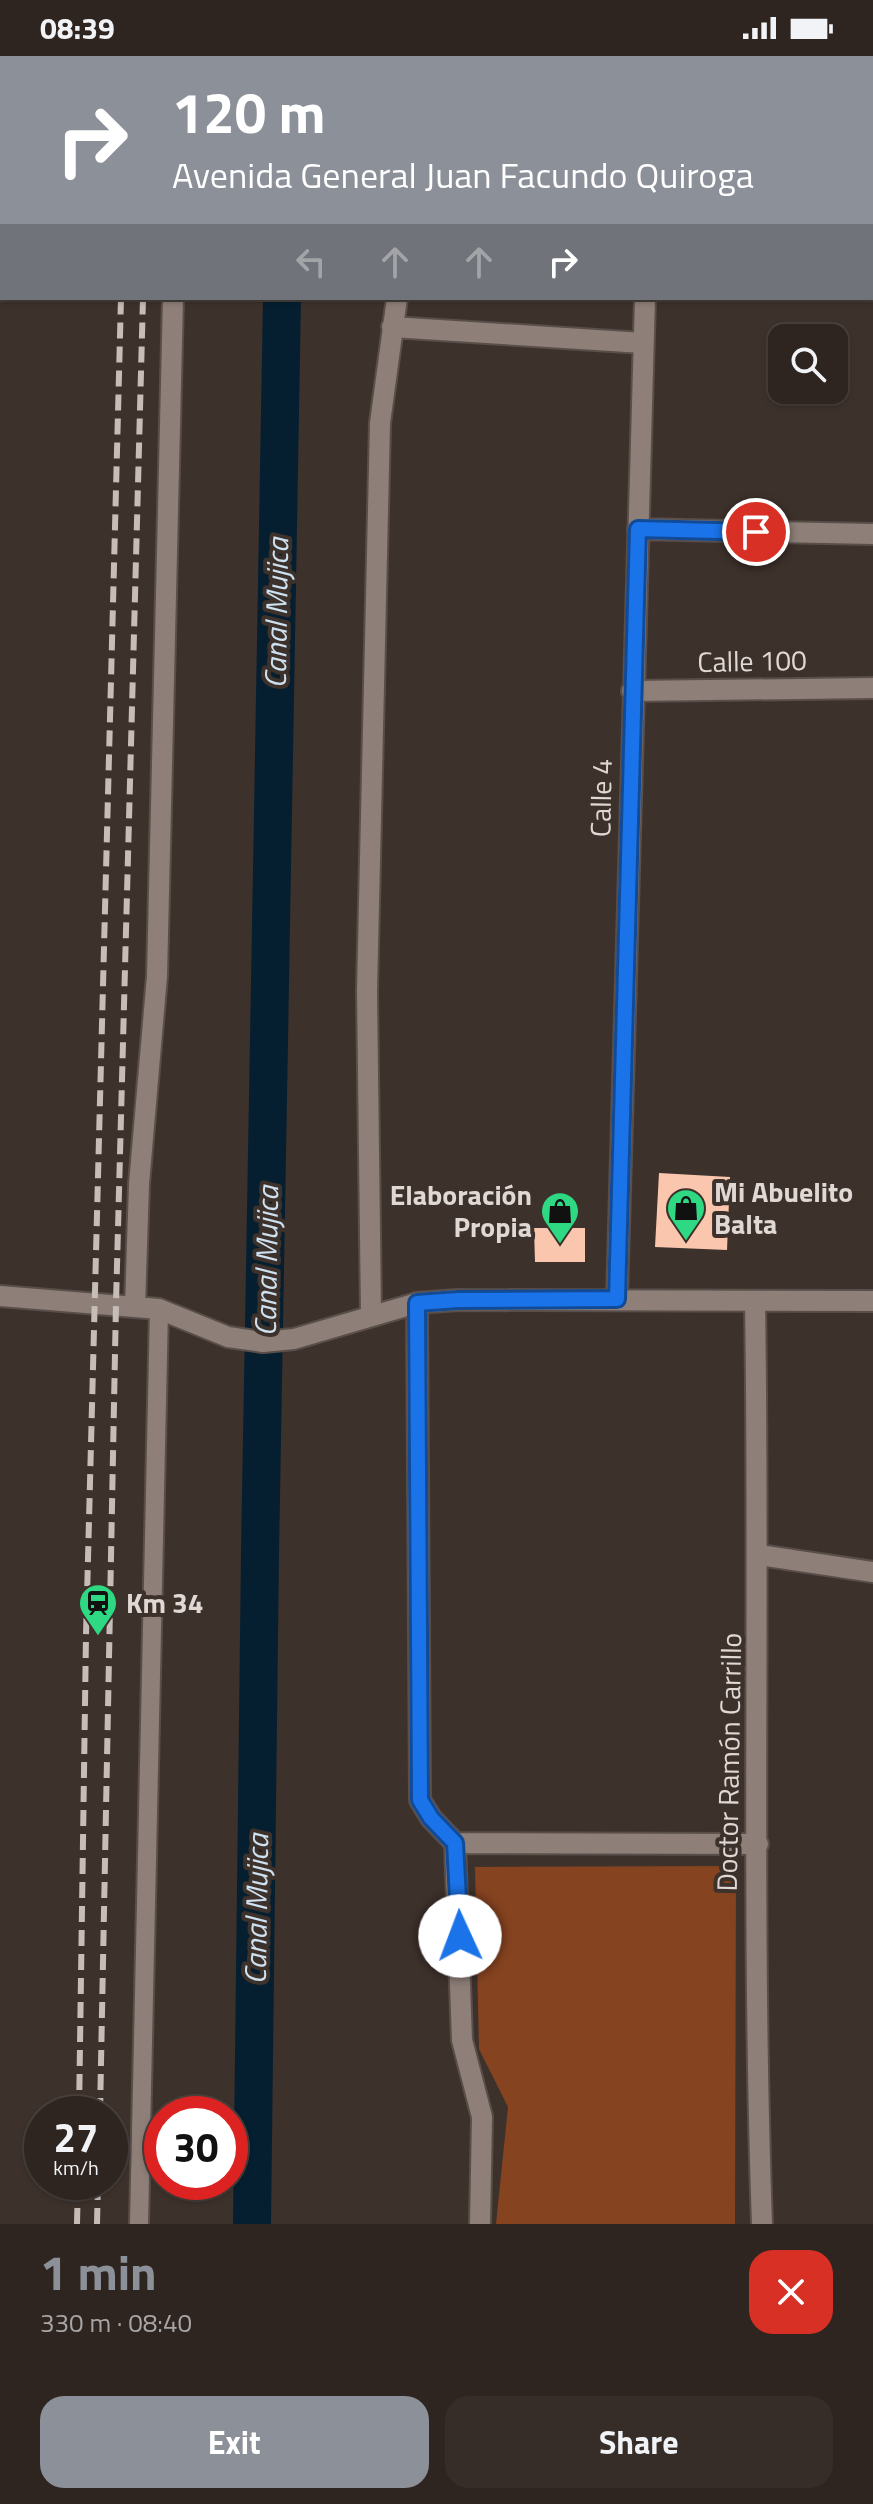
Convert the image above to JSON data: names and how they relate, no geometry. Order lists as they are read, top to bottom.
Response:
{
  "streets": {
    "street": ["Calle 100", "Calle 4", "Doctor Ramón Carrillo"]
  },
  "crossings": [
    ["Calle 100", "Calle 4"]
  ],
  "water": ["Canal Mujica"],
  "places": {
    "shop": ["Mi Abuelito Balta", "Elaboración Propia"],
    "station": ["Km 34"]
  },
  "page": {
    "status": "08:39",
    "turn": ["120 m", "Avenida General Juan Facundo Quiroga"],
    "speed": "27 km/h",
    "limit": "30",
    "heading": ["1 min", "330 m · 08:40"],
    "buttons": ["Exit", "Share"]
  }
}
